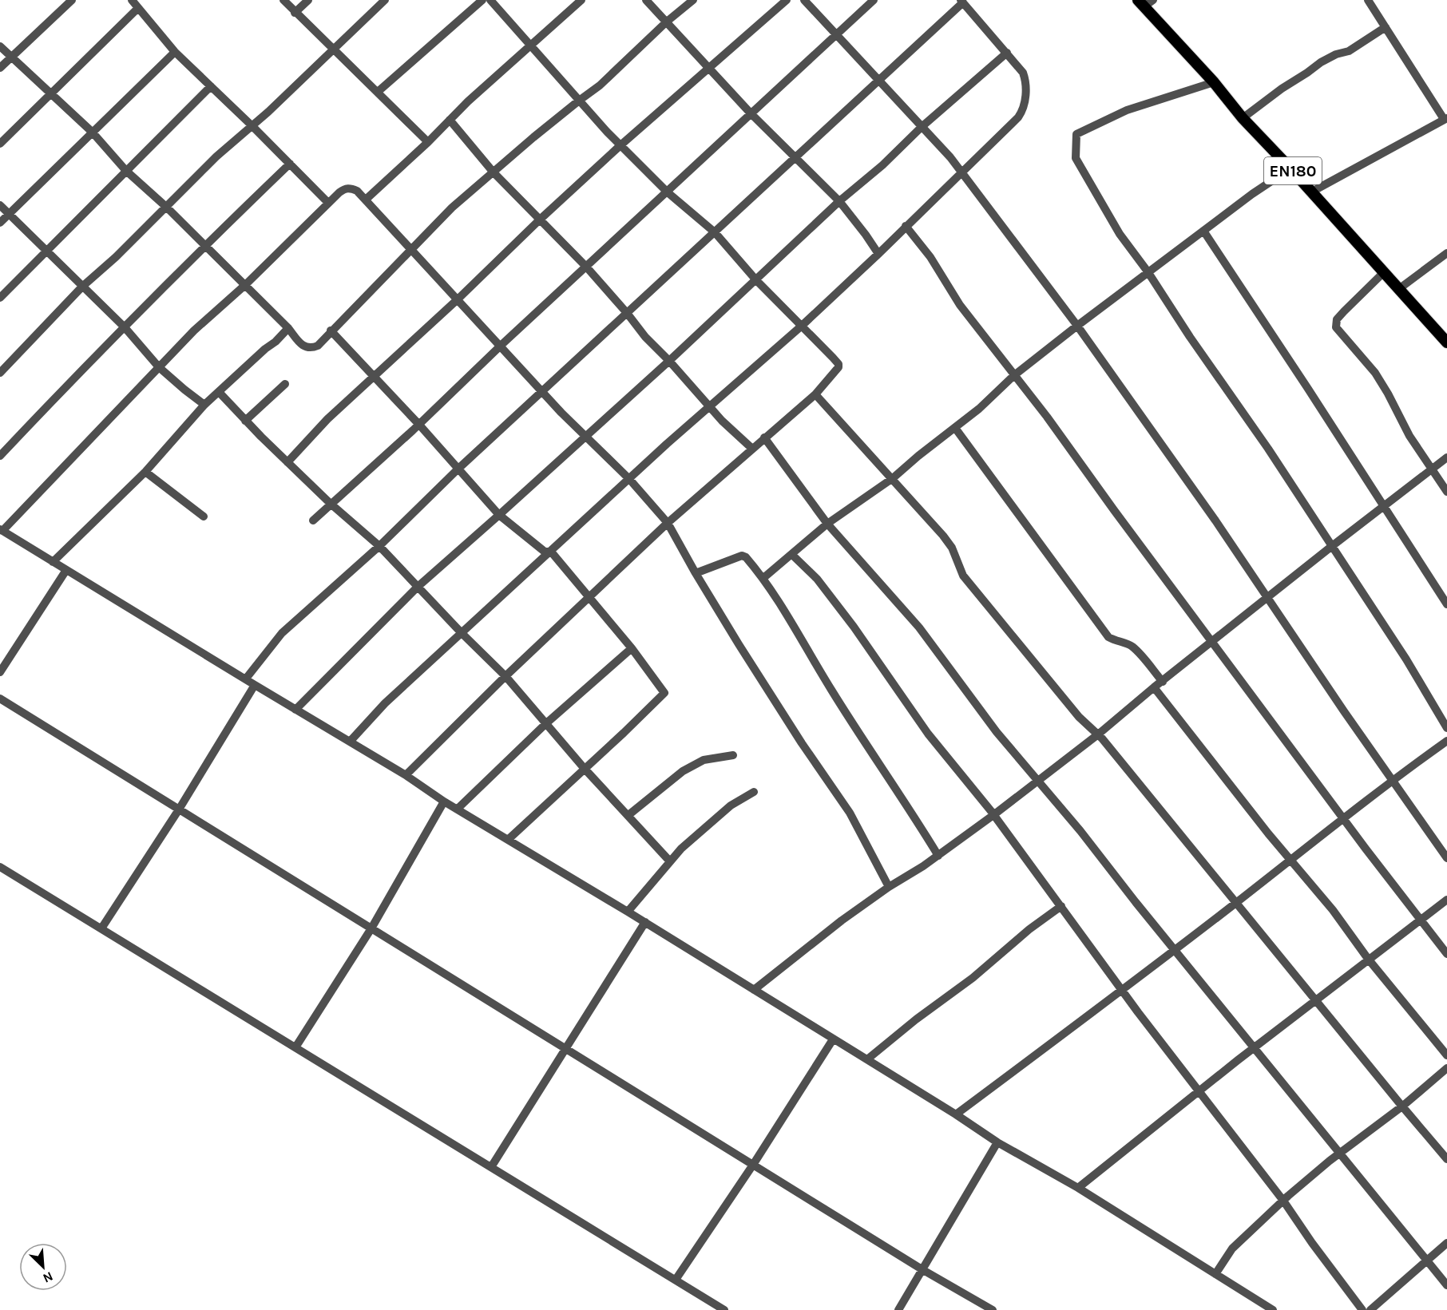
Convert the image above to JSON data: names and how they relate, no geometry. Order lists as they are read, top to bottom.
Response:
{
  "streets": {
    "main road": ["EN180"]
  },
  "north": "bottom right"
}
